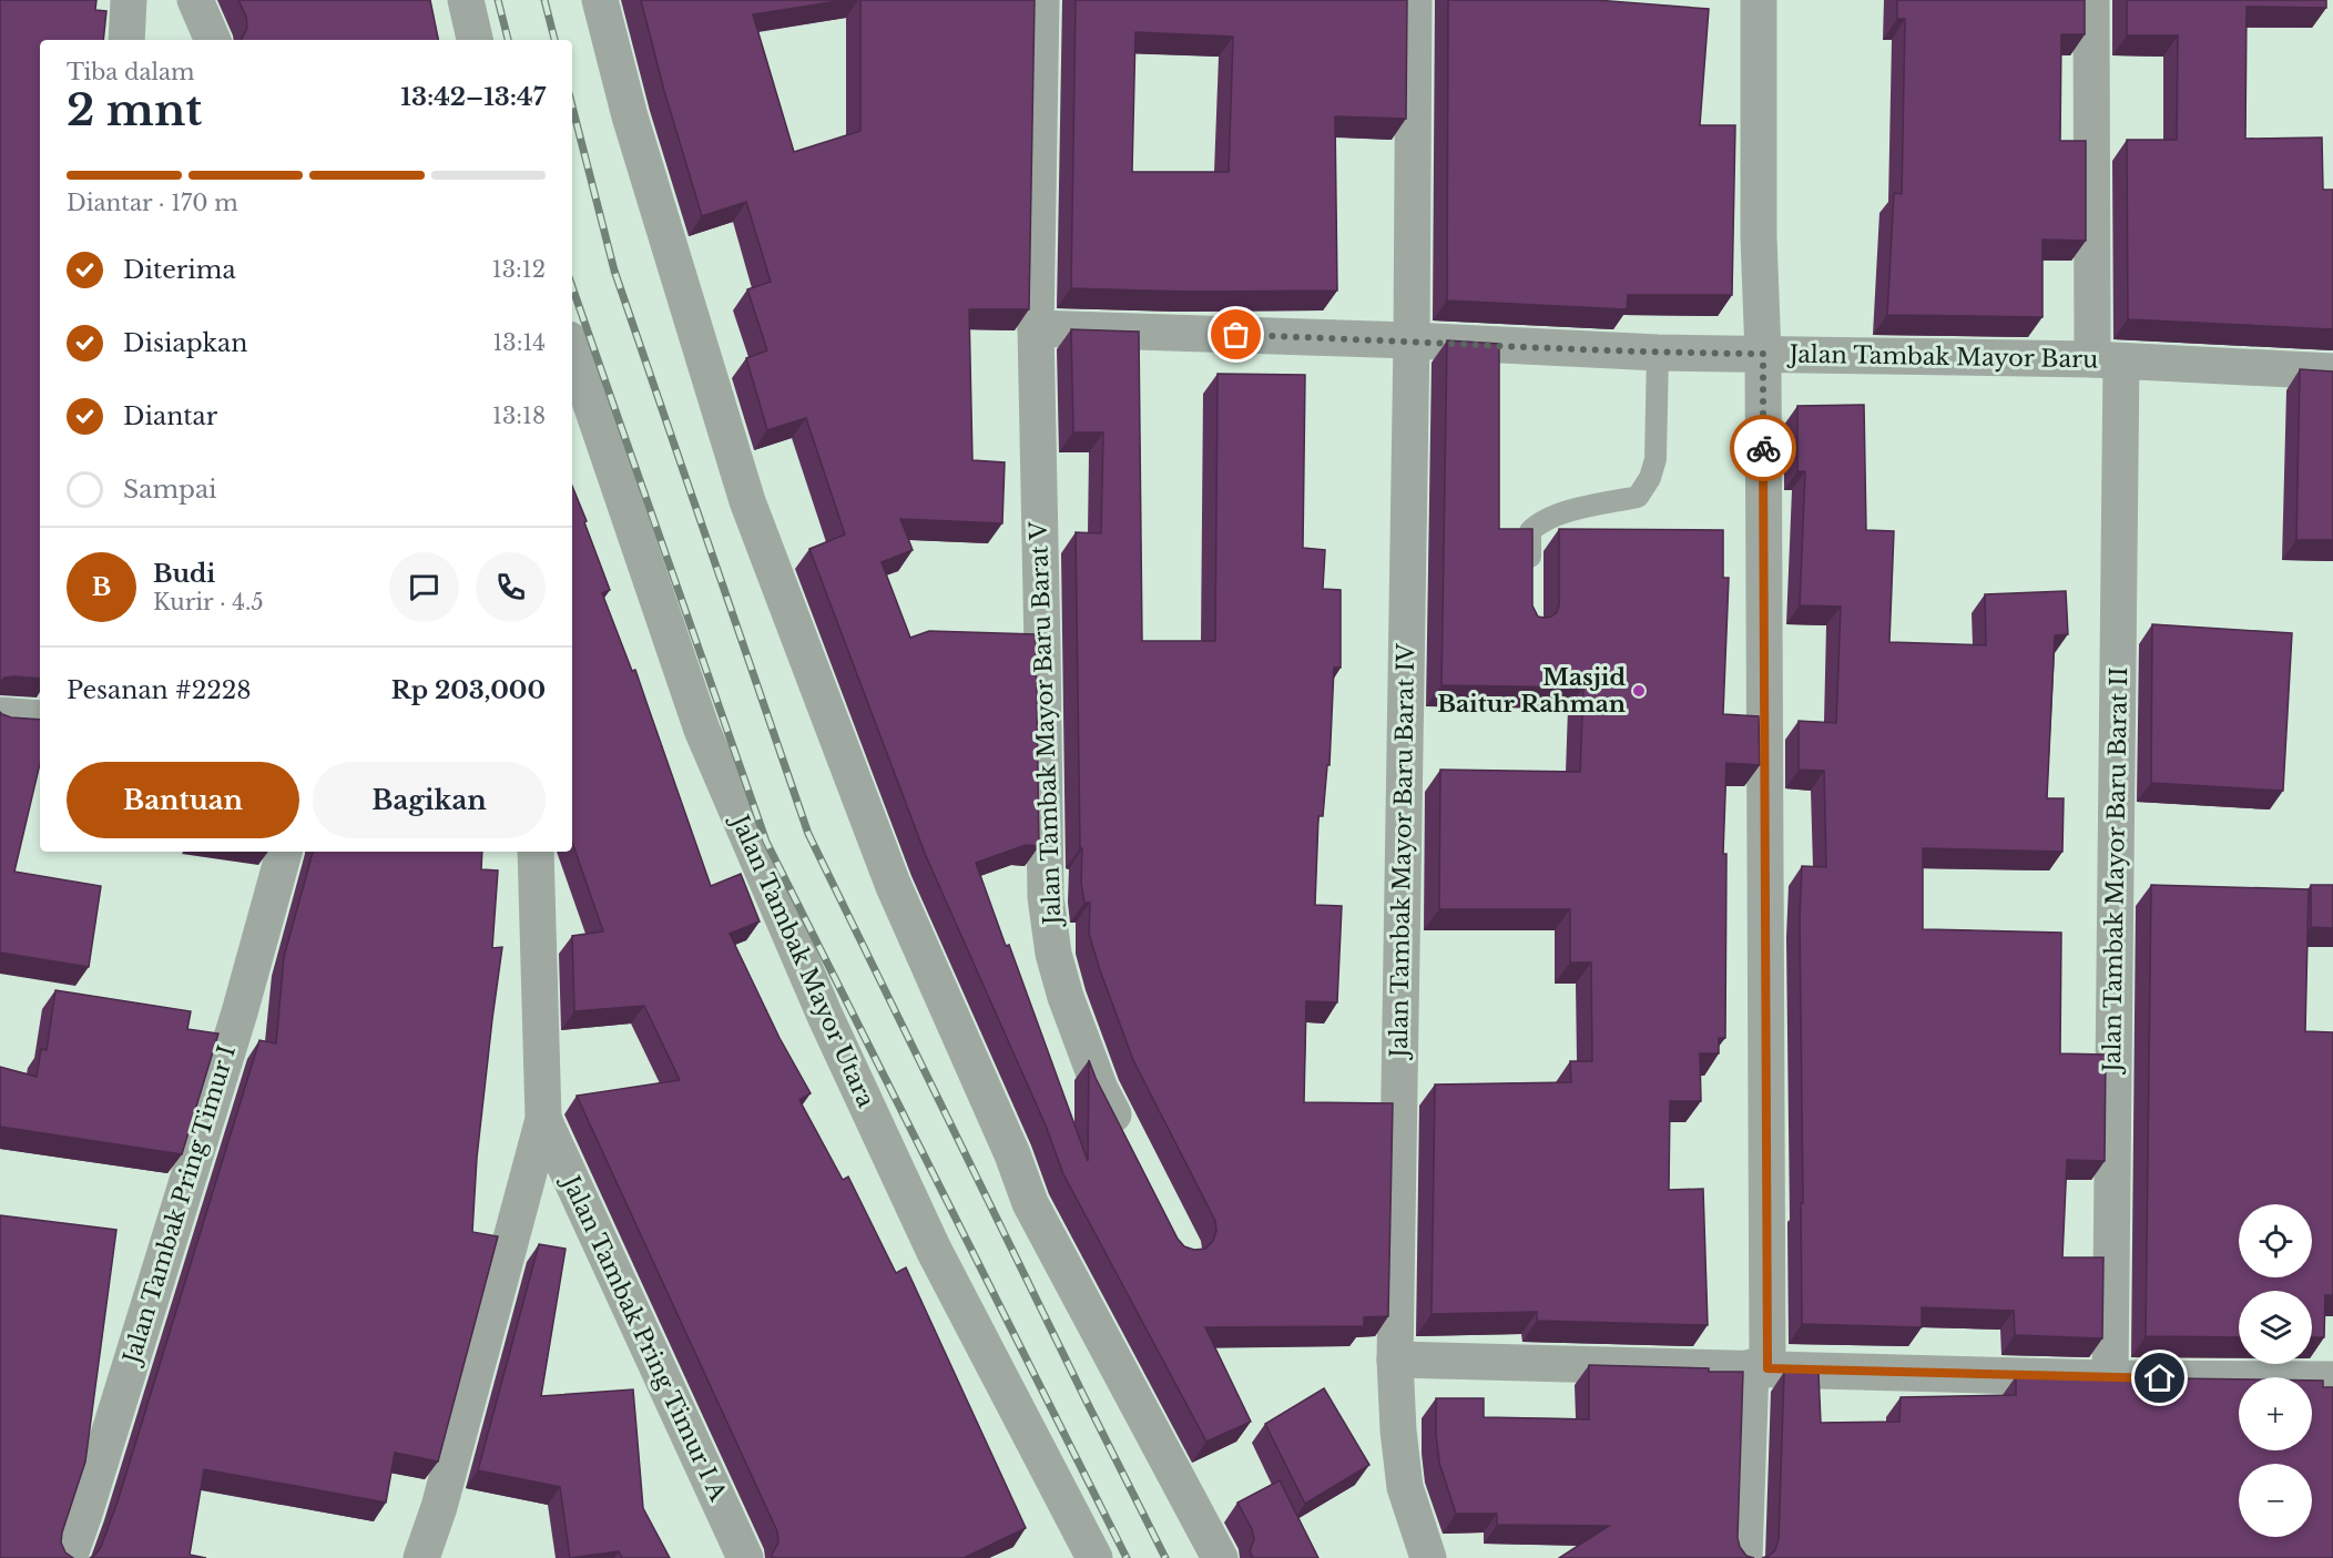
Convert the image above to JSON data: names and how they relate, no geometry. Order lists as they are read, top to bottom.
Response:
{
  "streets": {
    "street": [
      "Jalan Tambak Mayor Baru",
      "Jalan Tambak Mayor Baru Barat V",
      "Jalan Tambak Mayor Baru Barat IV",
      "Jalan Tambak Mayor Baru Barat II",
      "Jalan Tambak Mayor Utara",
      "Jalan Tambak Pring Timur I",
      "Jalan Tambak Pring Timur I A"
    ]
  },
  "crossings": [
    ["Jalan Tambak Mayor Baru", "Jalan Tambak Mayor Baru Barat V"],
    ["Jalan Tambak Mayor Baru", "Jalan Tambak Mayor Baru Barat IV"],
    ["Jalan Tambak Mayor Baru", "Jalan Tambak Mayor Baru Barat II"]
  ],
  "places": ["Masjid Baitur Rahman"],
  "page": {
    "heading": ["2 mnt", "Tiba dalam", "13:42–13:47"],
    "panel": [
      "Budi",
      "Kurir · 4.5",
      "Pesanan #2228",
      "Rp 203,000"
    ],
    "bar": "Diantar · 170 m",
    "list": [
      ["Diterima", "13:12"],
      ["Disiapkan", "13:14"],
      ["Diantar", "13:18"],
      "Sampai"
    ],
    "round": "B",
    "buttons": ["Bantuan", "Bagikan"],
    "map_buttons": ["+", "−"]
  }
}
